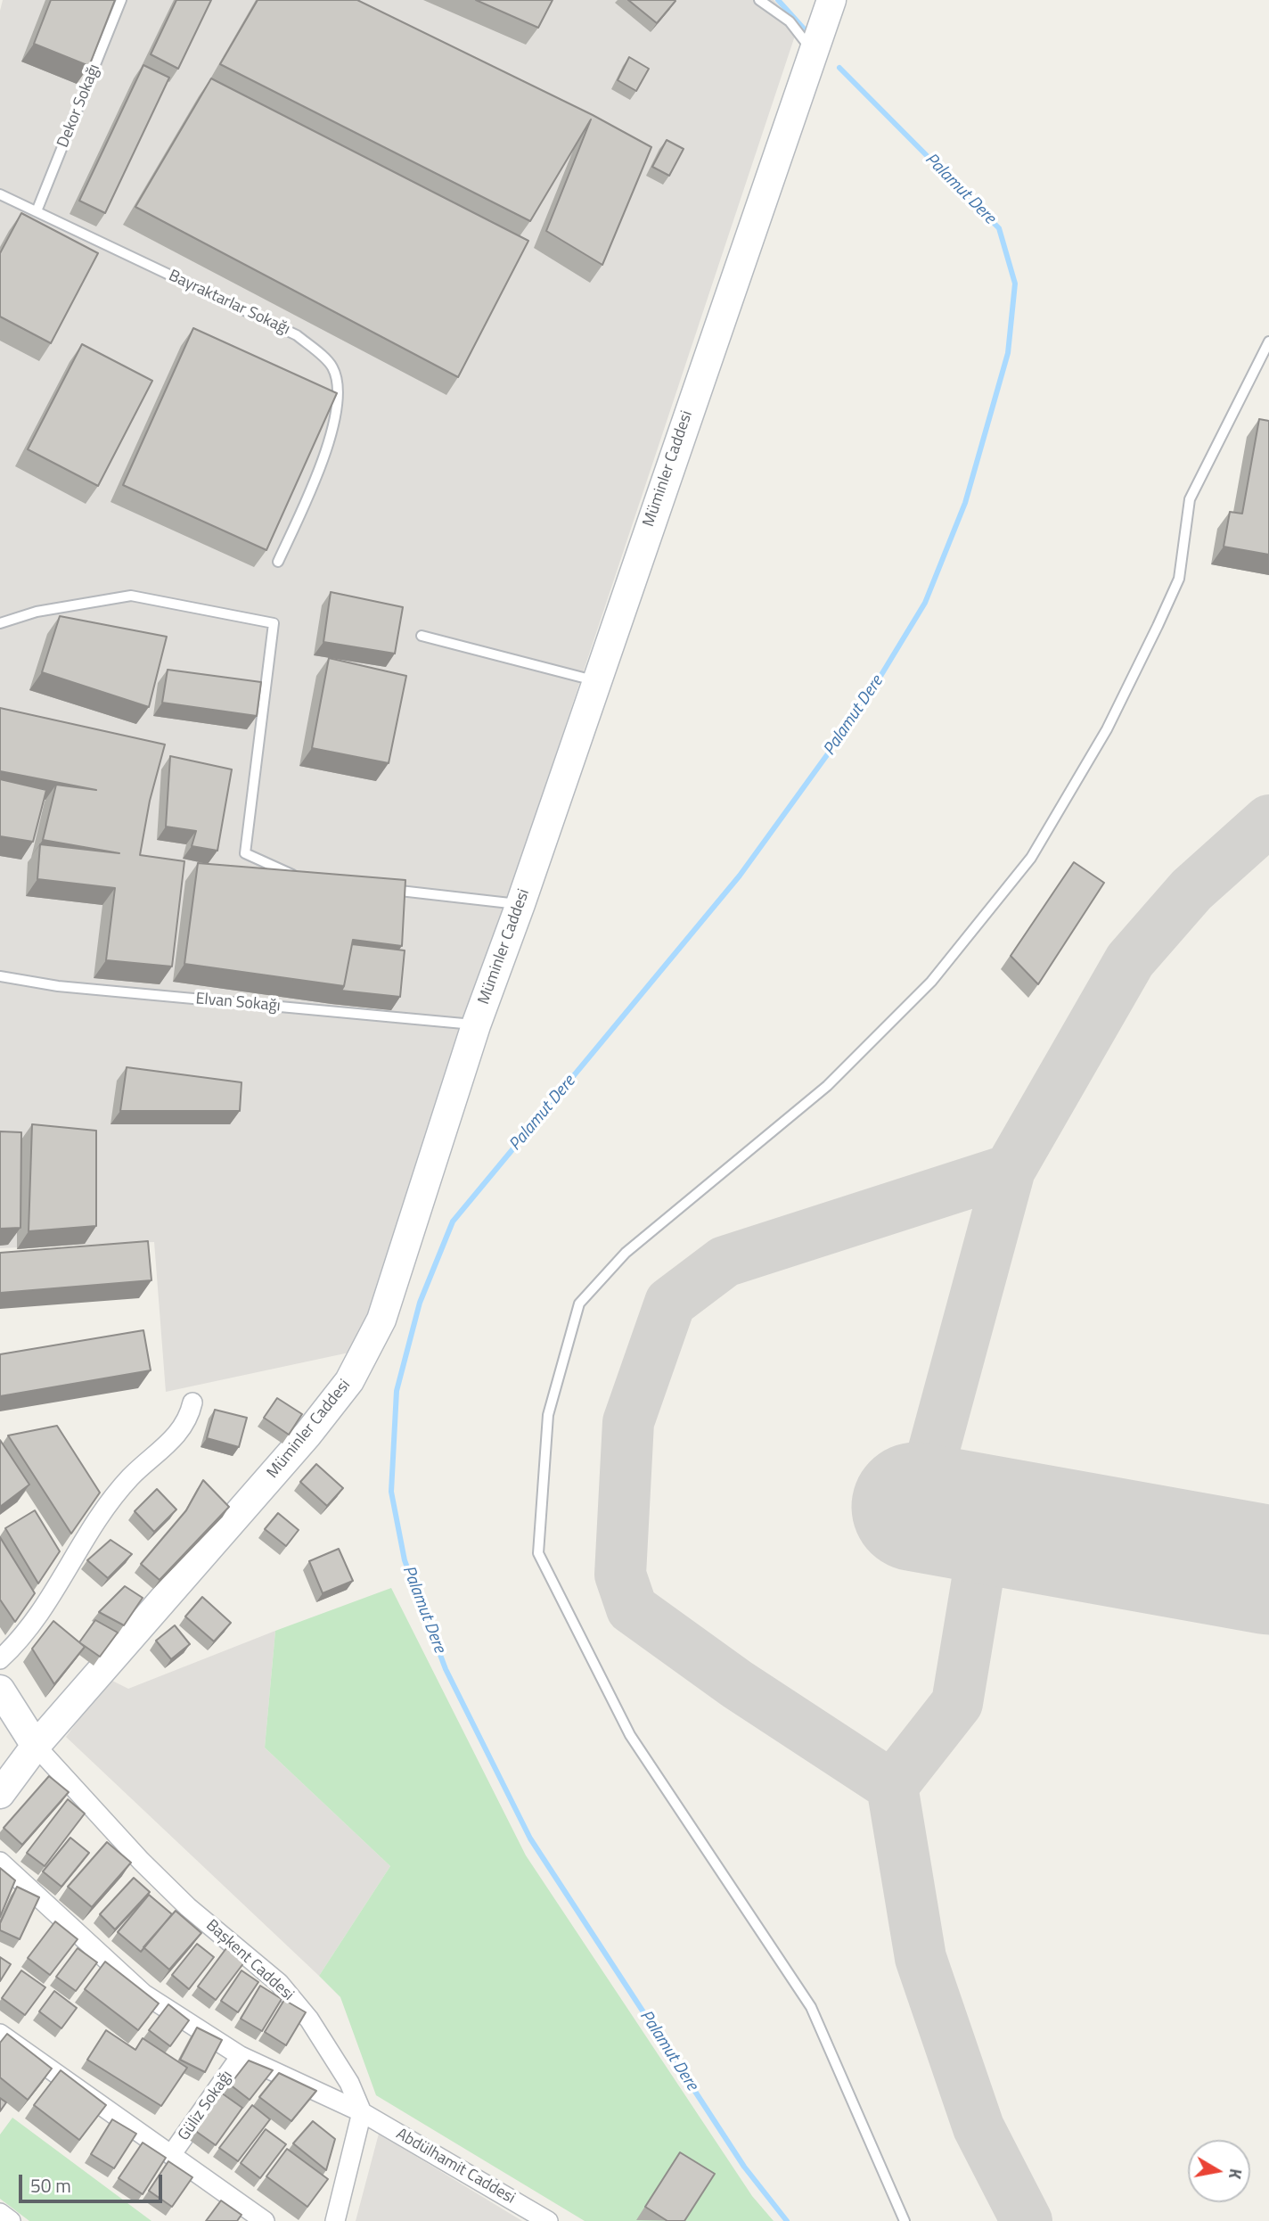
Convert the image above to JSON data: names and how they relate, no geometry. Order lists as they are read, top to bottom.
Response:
{
  "streets": {
    "street": [
      "Müminler Caddesi",
      "Başkent Caddesi",
      "Güliz Sokağı",
      "Abdülhamit Caddesi"
    ],
    "lane": ["Dekor Sokağı", "Bayraktarlar Sokağı", "Elvan Sokağı"]
  },
  "crossings": [
    ["Dekor Sokağı", "Bayraktarlar Sokağı"],
    ["Müminler Caddesi", "Elvan Sokağı"],
    ["Müminler Caddesi", "Başkent Caddesi"],
    ["Başkent Caddesi", "Abdülhamit Caddesi"],
    ["Güliz Sokağı", "Abdülhamit Caddesi"]
  ],
  "water": ["Palamut Dere"],
  "scale_bar": "50 m",
  "north": "right"
}
